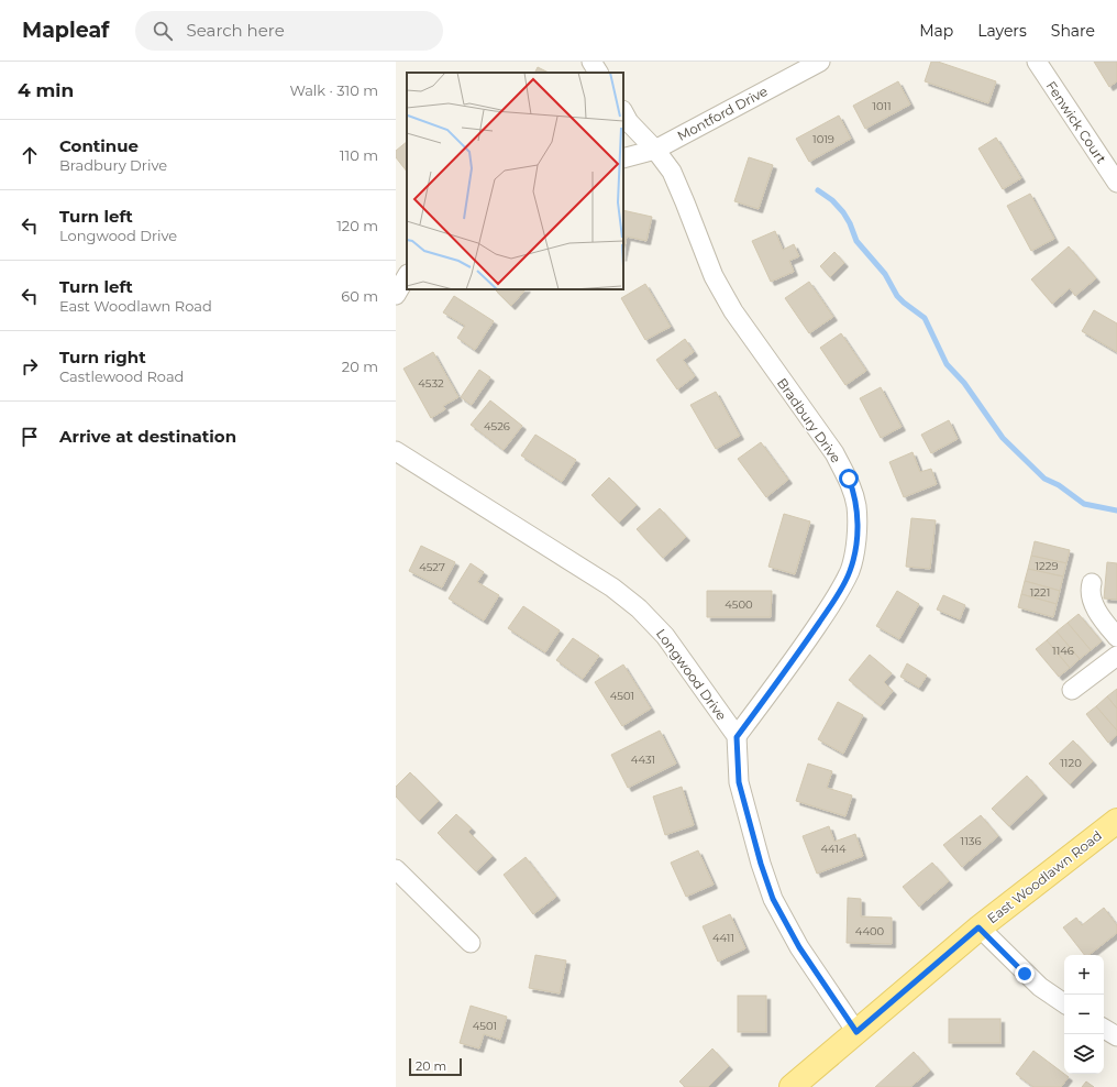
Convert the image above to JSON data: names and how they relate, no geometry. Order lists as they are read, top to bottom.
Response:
{
  "streets": {
    "main road": ["East Woodlawn Road"],
    "street": [
      "Montford Drive",
      "Fenwick Court",
      "Bradbury Drive",
      "Longwood Drive"
    ]
  },
  "crossings": [
    ["Montford Drive", "Bradbury Drive"],
    ["Bradbury Drive", "Longwood Drive"]
  ],
  "house_numbers": [
    "1011",
    "1019",
    "4532",
    "4526",
    "1229",
    "4527",
    "1221",
    "4500",
    "1146",
    "4501",
    "4431",
    "1120",
    "1136",
    "4414",
    "4400",
    "4411",
    "4501"
  ],
  "scale_bar": "20 m",
  "page": {
    "header": "Mapleaf",
    "search": "Search here",
    "nav": ["Map", "Layers", "Share"],
    "heading": ["4 min", "Walk · 310 m"],
    "list": [
      ["Continue", "Bradbury Drive", "110 m"],
      ["Turn left", "Longwood Drive", "120 m"],
      ["Turn left", "East Woodlawn Road", "60 m"],
      ["Turn right", "Castlewood Road", "20 m"],
      "Arrive at destination"
    ],
    "map_buttons": ["+", "−"],
    "scale": "20 m"
  }
}
